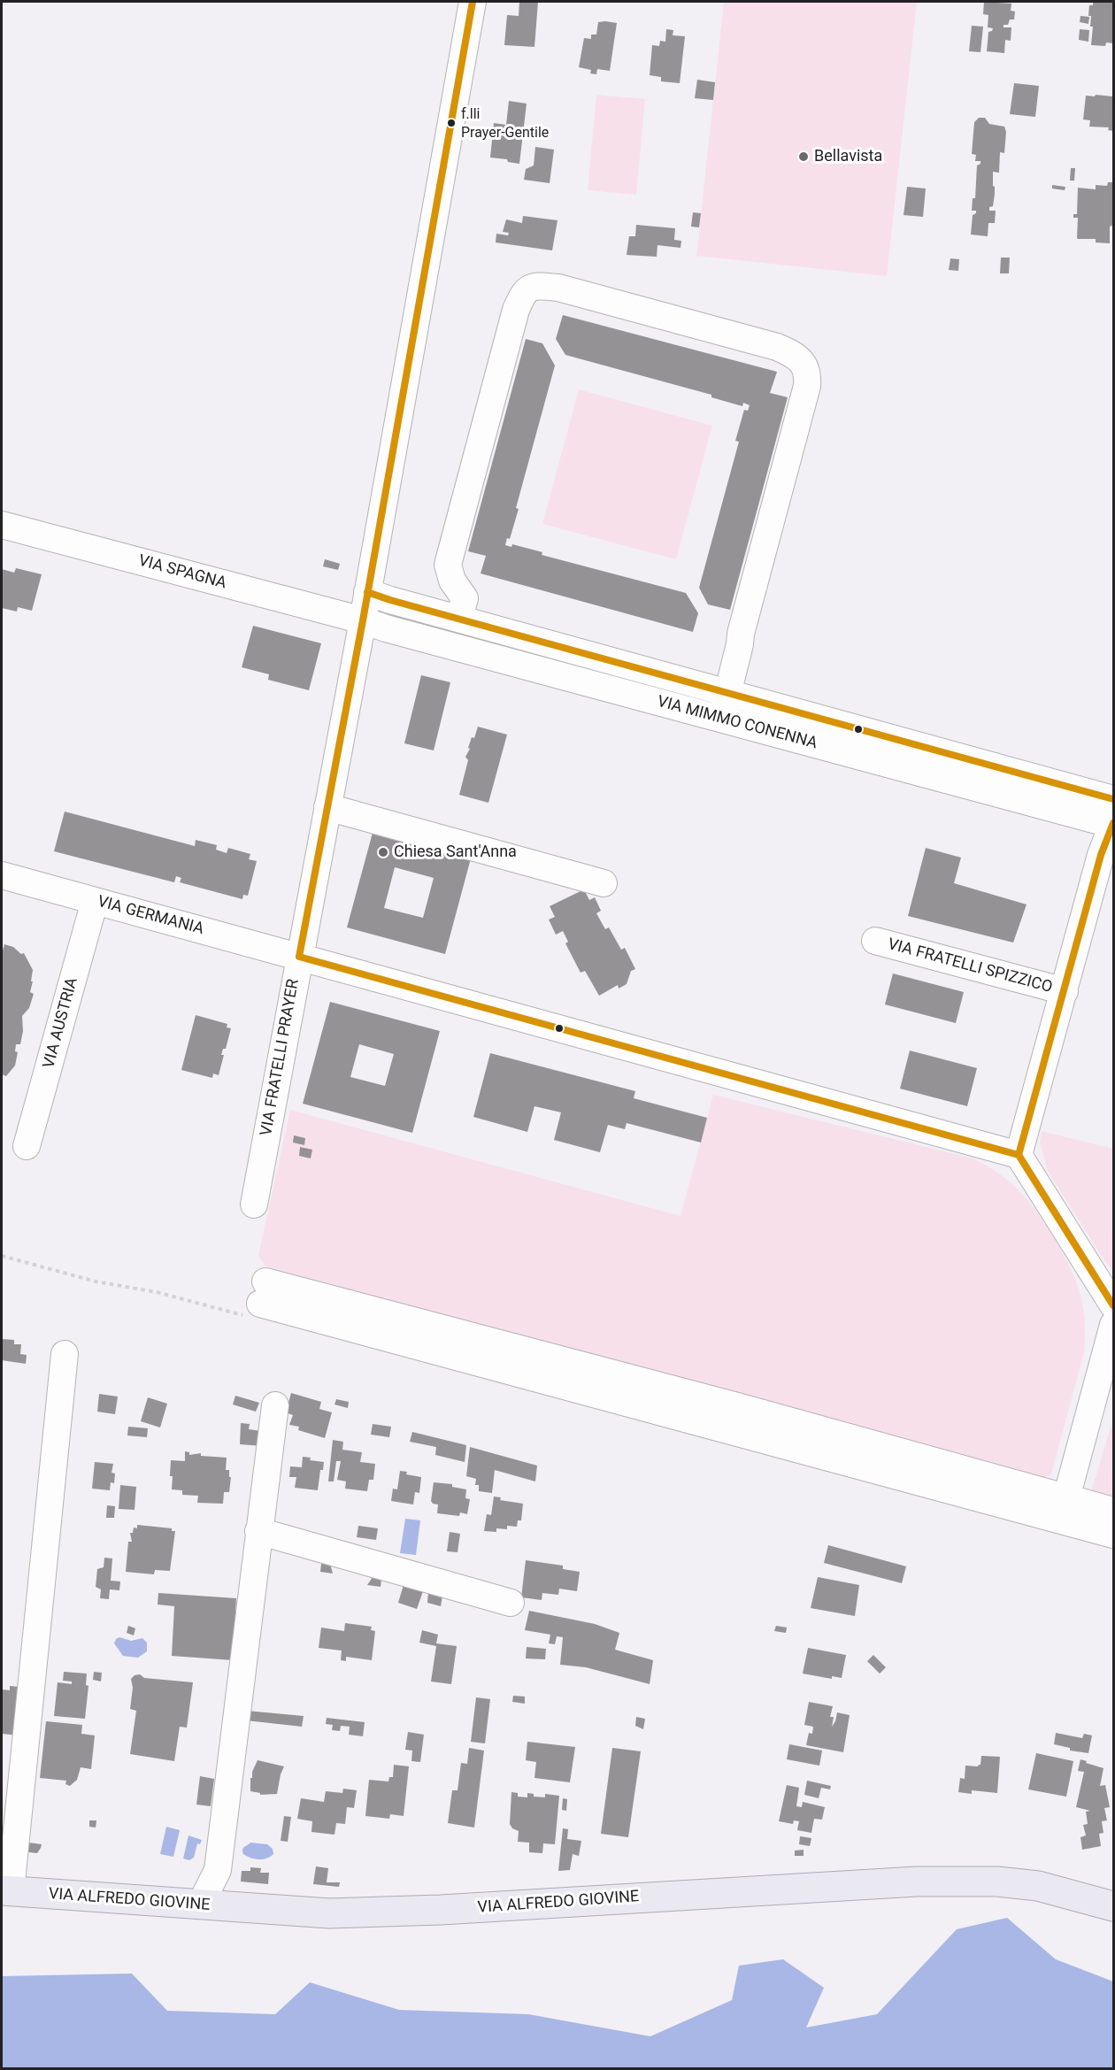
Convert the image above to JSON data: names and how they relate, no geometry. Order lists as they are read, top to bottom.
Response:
{
  "streets": {
    "main road": ["VIA ALFREDO GIOVINE"],
    "street": [
      "VIA SPAGNA",
      "VIA MIMMO CONENNA",
      "VIA GERMANIA",
      "VIA FRATELLI SPIZZICO",
      "VIA AUSTRIA",
      "VIA FRATELLI PRAYER"
    ]
  },
  "crossings": [
    ["VIA SPAGNA", "VIA MIMMO CONENNA"],
    ["VIA SPAGNA", "VIA FRATELLI PRAYER"],
    ["VIA MIMMO CONENNA", "VIA FRATELLI PRAYER"],
    ["VIA GERMANIA", "VIA AUSTRIA"],
    ["VIA GERMANIA", "VIA FRATELLI PRAYER"]
  ],
  "places": ["f.lli Prayer-Gentile", "Bellavista", "Chiesa Sant'Anna"]
}
